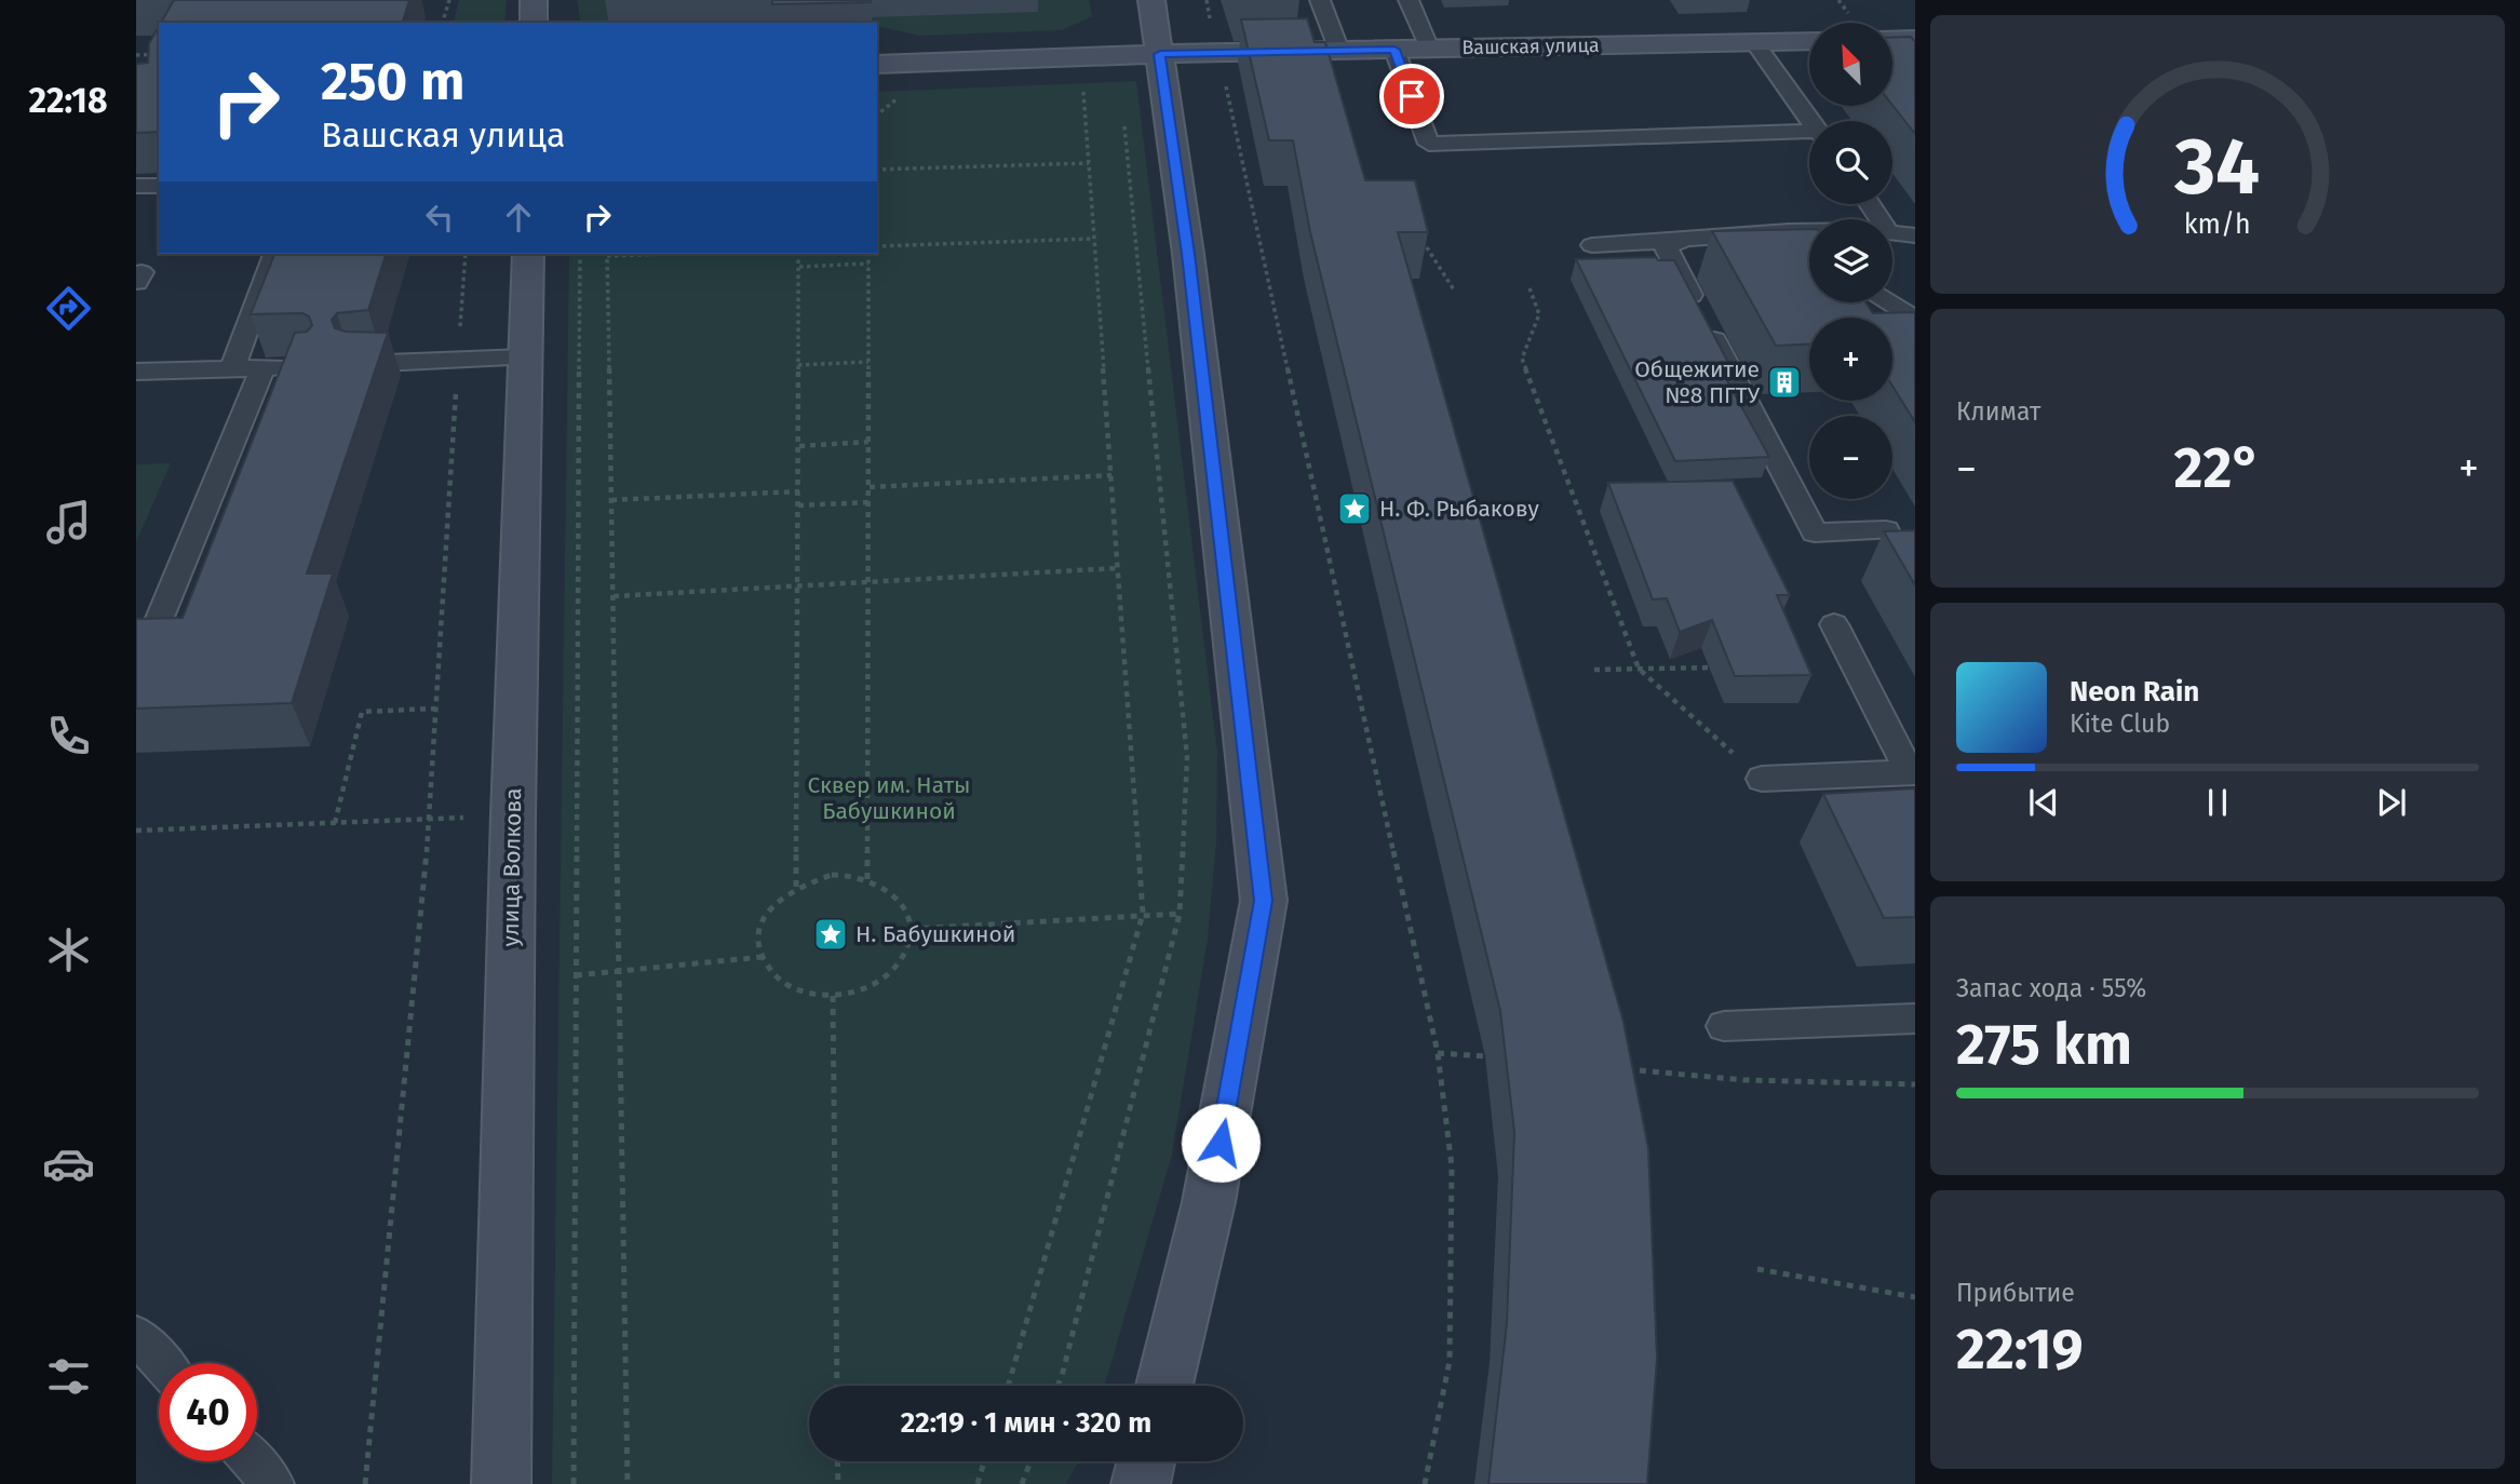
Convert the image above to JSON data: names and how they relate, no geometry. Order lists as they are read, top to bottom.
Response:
{
  "streets": {
    "street": ["Вашская улица", "улица Волкова"]
  },
  "parks": ["Сквер им. Наты Бабушкиной"],
  "places": {
    "building": ["Общежитие №8 ПГТУ"],
    "place": ["Н. Ф. Рыбакову", "Н. Бабушкиной"]
  },
  "north": "top left",
  "page": {
    "tabs": "22:18",
    "map_buttons": ["+", "−"],
    "turn": ["250 m", "Вашская улица"],
    "tile": [
      "Климат",
      ["Запас хода · 55%", "275 km"],
      ["Прибытие", "22:19"]
    ],
    "heat": ["−", "22°", "+"],
    "song": ["Neon Rain", "Kite Club"],
    "limit": "40",
    "trip": "22:19 · 1 мин · 320 m",
    "gauge": ["34", "km/h"]
  }
}
